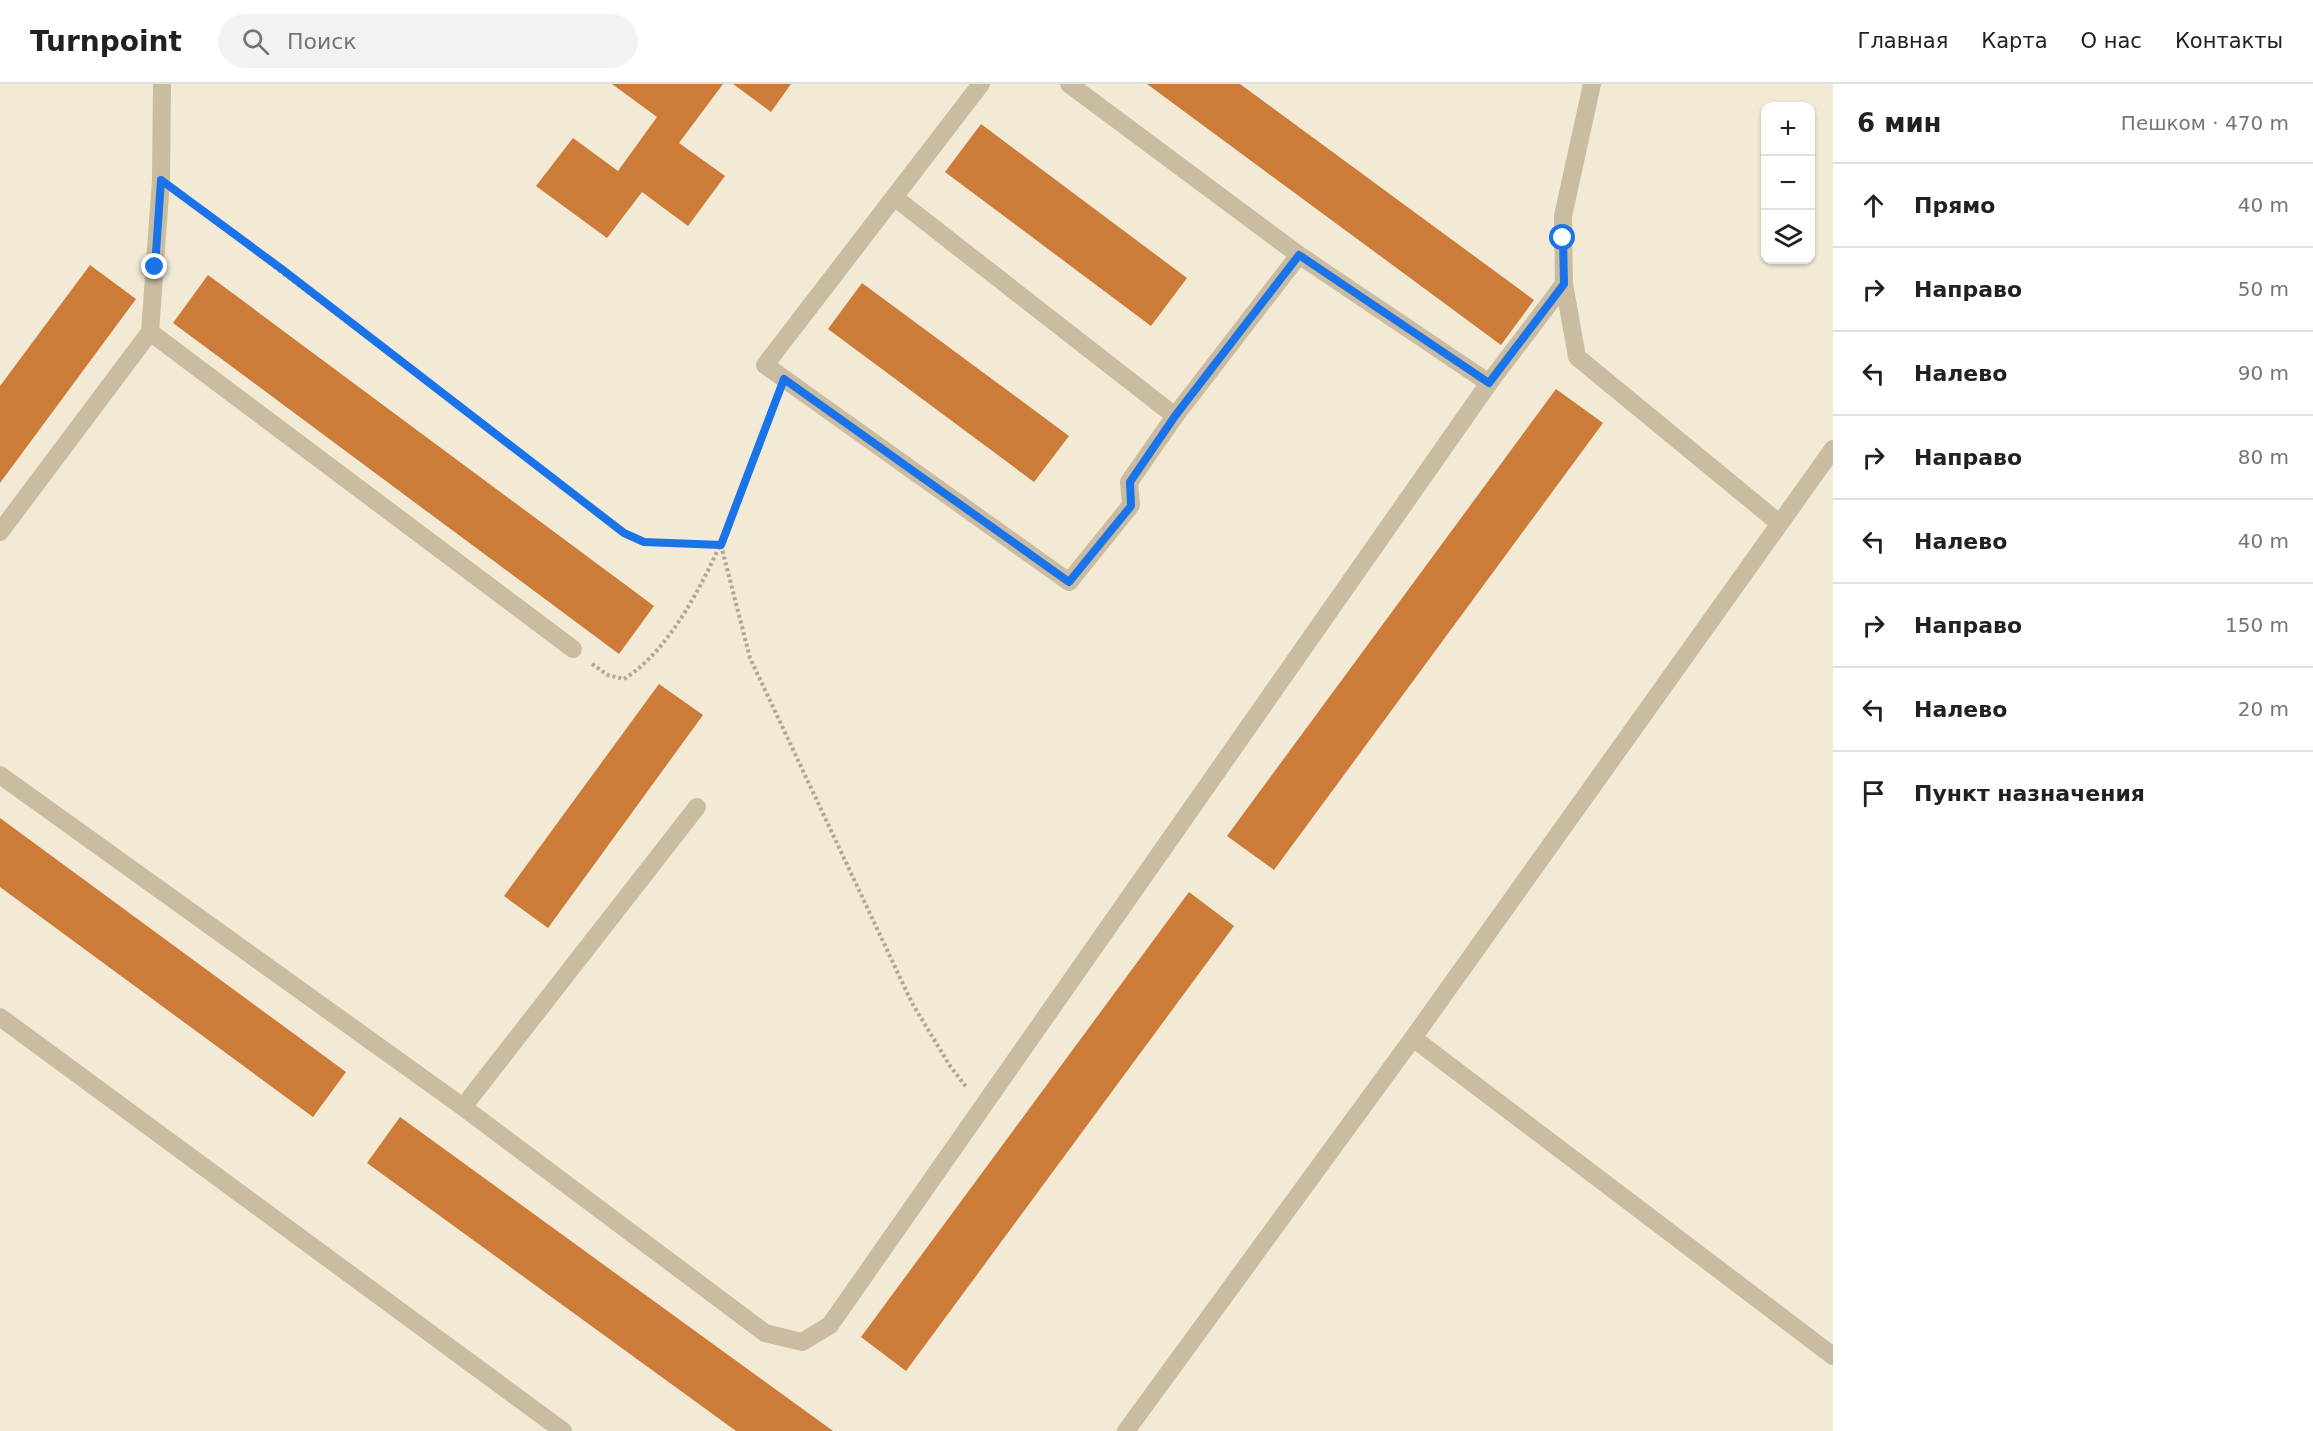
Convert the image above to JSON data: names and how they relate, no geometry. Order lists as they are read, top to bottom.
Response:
{
  "page": {
    "header": "Turnpoint",
    "search": "Поиск",
    "nav": [
      "Главная",
      "Карта",
      "О нас",
      "Контакты"
    ],
    "heading": ["6 мин", "Пешком · 470 m"],
    "map_buttons": ["+", "−"],
    "list": [
      ["Прямо", "40 m"],
      ["Направо", "50 m"],
      ["Налево", "90 m"],
      ["Направо", "80 m"],
      ["Налево", "40 m"],
      ["Направо", "150 m"],
      ["Налево", "20 m"],
      "Пункт назначения"
    ]
  }
}
